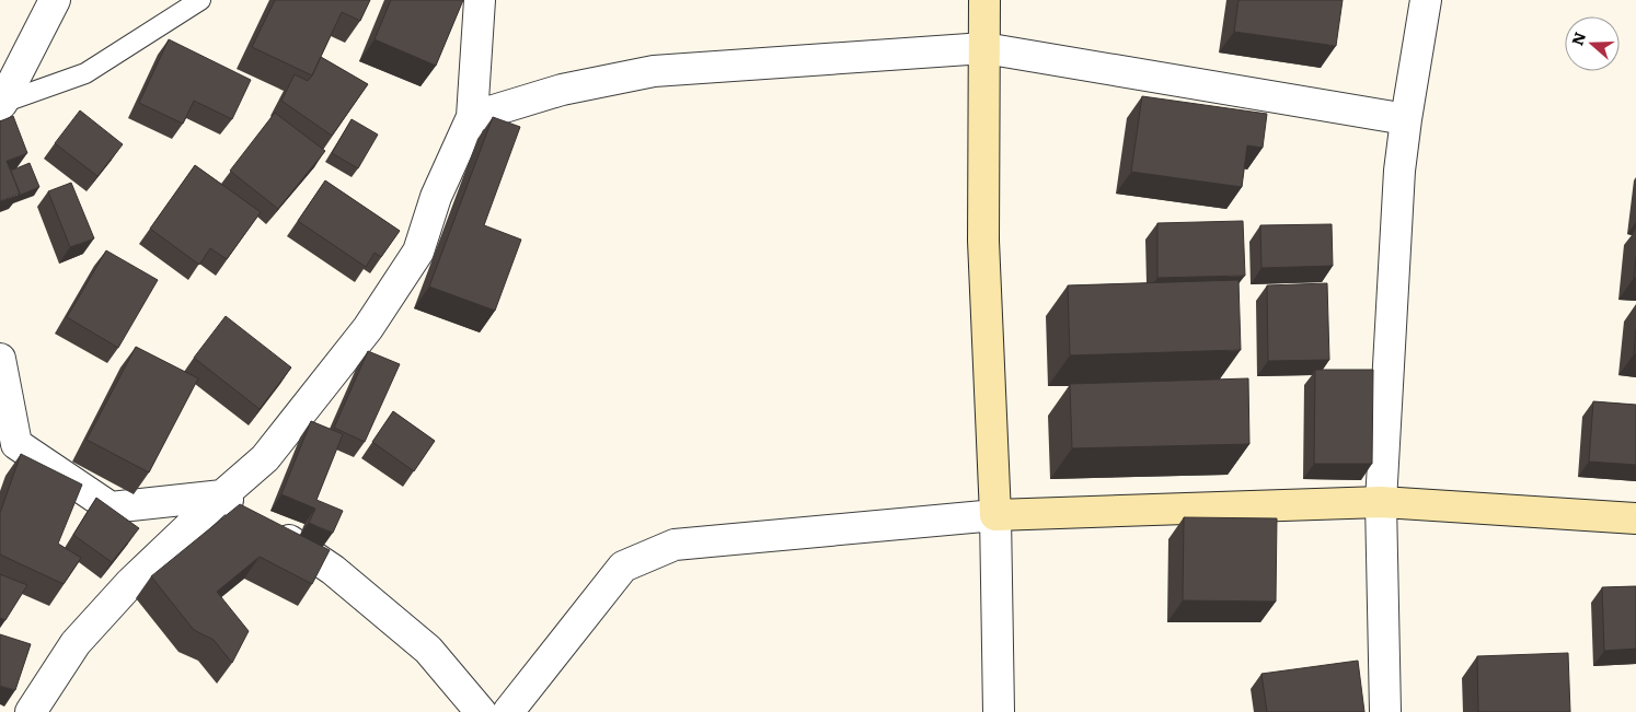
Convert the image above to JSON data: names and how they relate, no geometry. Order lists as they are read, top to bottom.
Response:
{
  "north": "left"
}
